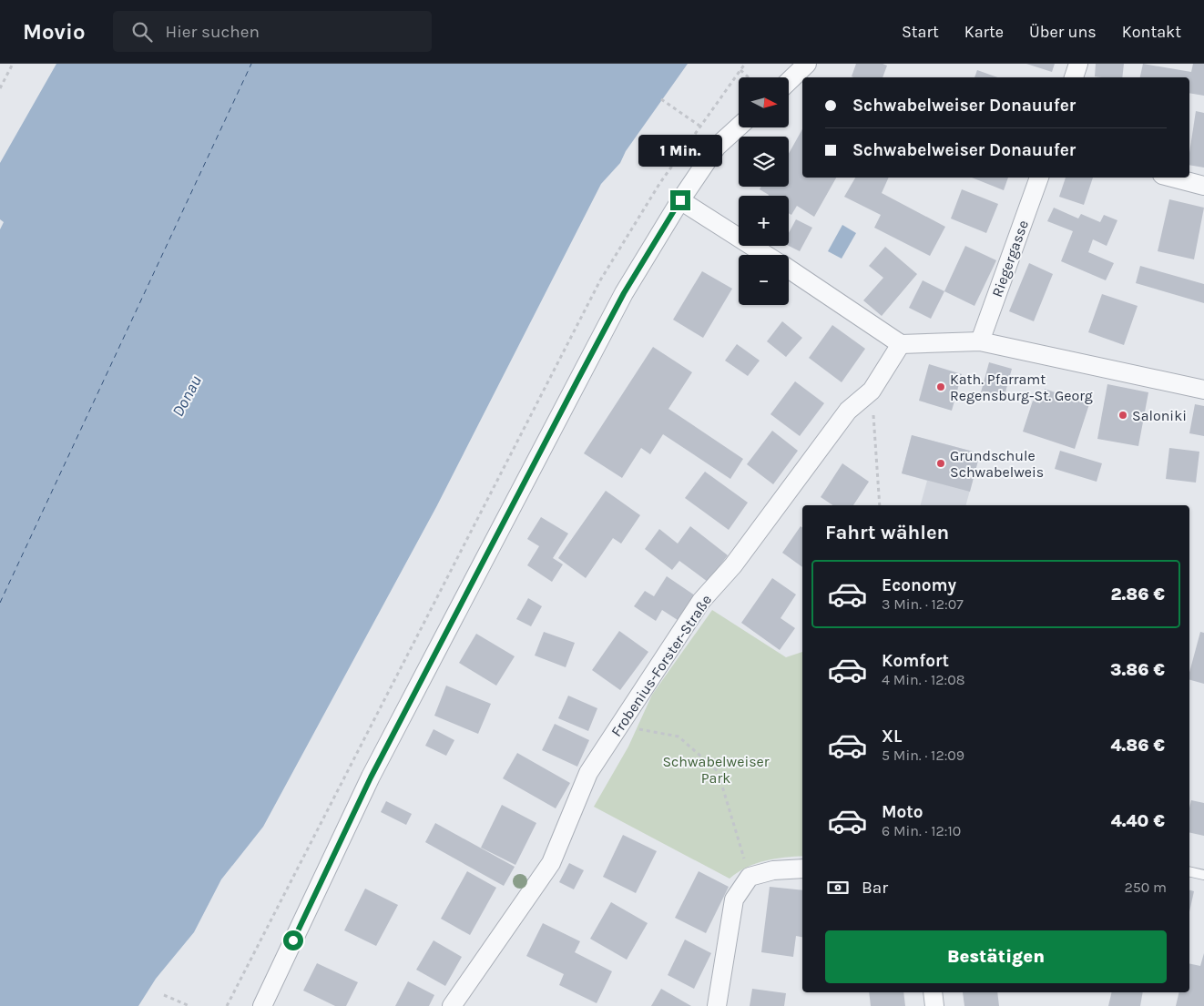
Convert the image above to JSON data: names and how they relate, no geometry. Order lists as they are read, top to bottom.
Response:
{
  "streets": {
    "street": ["Riegergasse", "Frobenius-Forster-Straße"]
  },
  "water": ["Donau"],
  "parks": ["Schwabelweiser Park"],
  "places": ["Kath. Pfarramt Regensburg-St. Georg", "Saloniki", "Grundschule Schwabelweis"],
  "north": "right",
  "page": {
    "header": "Movio",
    "search": "Hier suchen",
    "nav": [
      "Start",
      "Karte",
      "Über uns",
      "Kontakt"
    ],
    "map_buttons": ["+", "−"],
    "banner": ["Schwabelweiser Donauufer", "Schwabelweiser Donauufer"],
    "bubble": "1 Min.",
    "heading": "Fahrt wählen",
    "list": [
      {
        "name": "Economy",
        "note": "3 Min. · 12:07",
        "value": "2.86 €"
      },
      {
        "name": "Komfort",
        "note": "4 Min. · 12:08",
        "value": "3.86 €"
      },
      {
        "name": "XL",
        "note": "5 Min. · 12:09",
        "value": "4.86 €"
      },
      {
        "name": "Moto",
        "note": "6 Min. · 12:10",
        "value": "4.40 €"
      }
    ],
    "pay": ["Bar", "250 m"],
    "buttons": "Bestätigen"
  }
}
